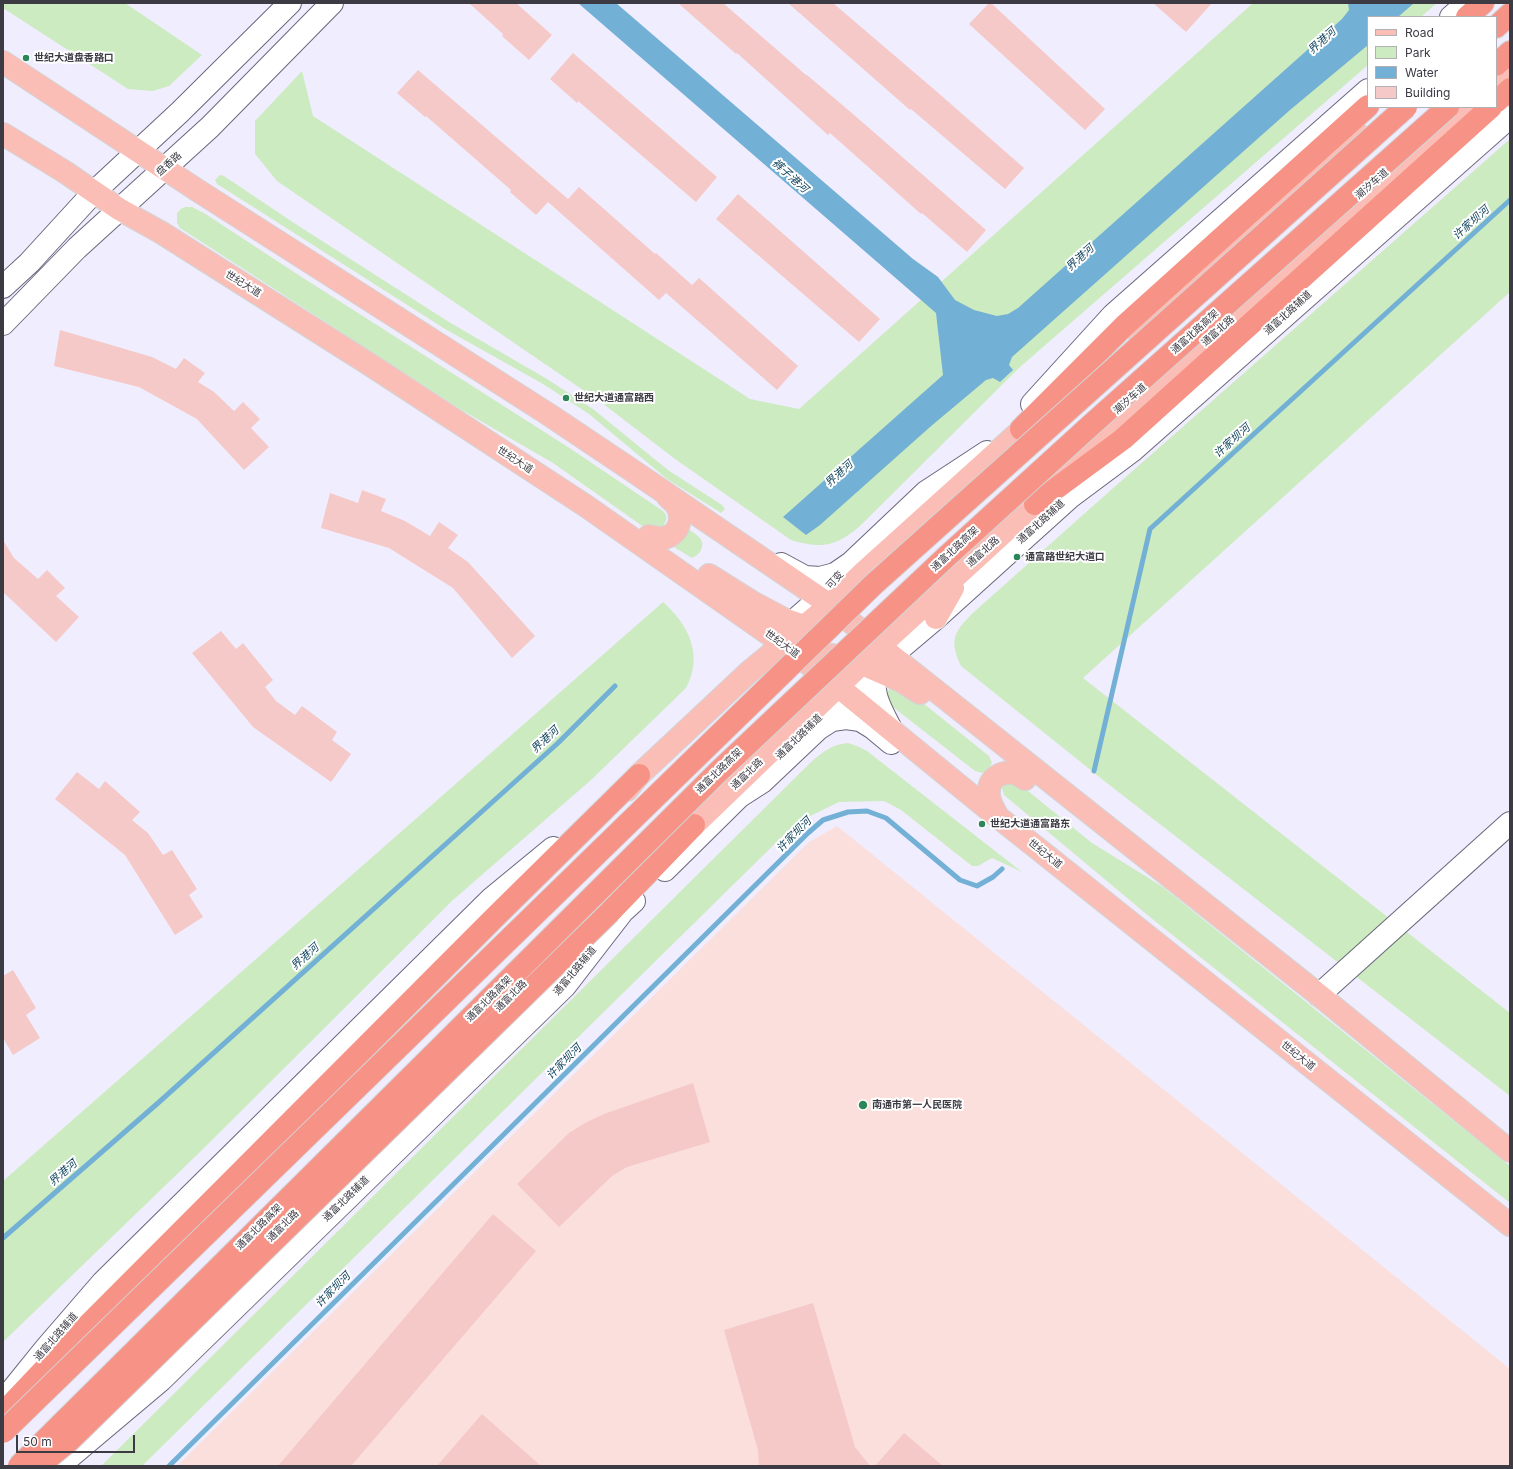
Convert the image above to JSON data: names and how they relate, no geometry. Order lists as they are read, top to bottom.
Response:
{
  "streets": {
    "highway": ["通富北路高架"],
    "main road": ["世纪大道", "通富北路"],
    "street": [
      "盘香路",
      "潮汐车道",
      "通富北路辅道",
      "可变"
    ]
  },
  "crossings": [
    ["盘香路", "世纪大道"],
    ["潮汐车道", "通富北路"],
    ["世纪大道", "通富北路辅道"],
    ["世纪大道", "通富北路"],
    ["通富北路辅道", "通富北路"]
  ],
  "water": ["界港河", "裤子港河", "许家坝河"],
  "places": [
    "世纪大道盘香路口",
    "世纪大道通富路西",
    "通富路世纪大道口",
    "世纪大道通富路东",
    "南通市第一人民医院"
  ],
  "legend": [
    "Road",
    "Park",
    "Water",
    "Building"
  ],
  "scale_bar": "50 m"
}
